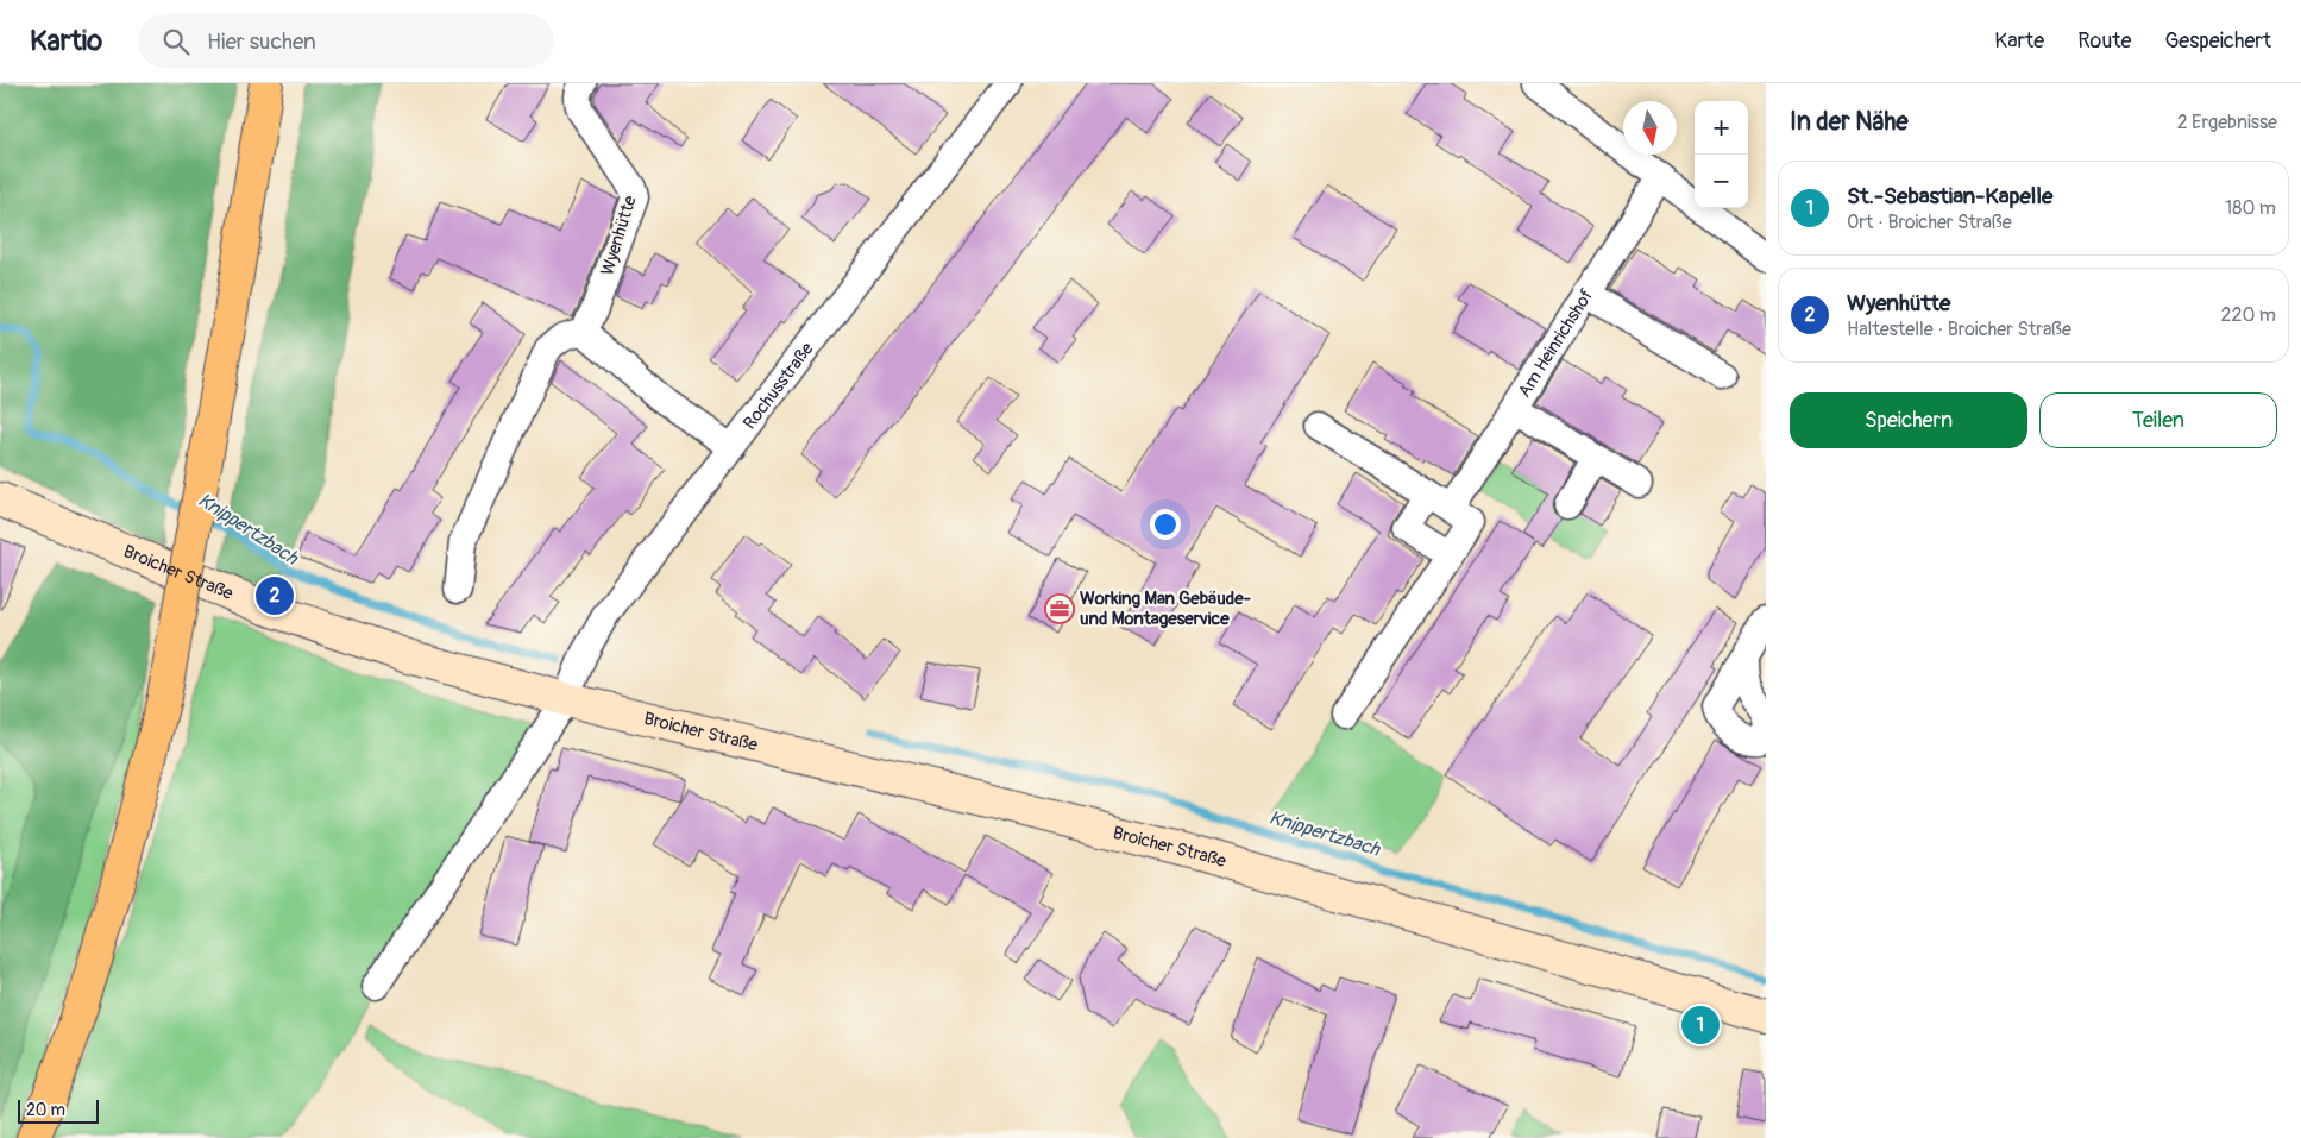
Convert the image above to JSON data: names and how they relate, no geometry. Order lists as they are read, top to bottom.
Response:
{
  "streets": {
    "street": [
      "Wyenhütte",
      "Am Heinrichshof",
      "Rochusstraße",
      "Broicher Straße"
    ]
  },
  "crossings": [
    ["Rochusstraße", "Broicher Straße"]
  ],
  "water": ["Knippertzbach"],
  "places": {
    "office": ["Working Man Gebäude- und Montageservice"]
  },
  "scale_bar": "20 m",
  "north": "bottom",
  "page": {
    "header": "Kartio",
    "search": "Hier suchen",
    "nav": ["Karte", "Route", "Gespeichert"],
    "heading": ["In der Nähe", "2 Ergebnisse"],
    "map_buttons": ["+", "−"],
    "list": [
      {
        "mark": "1",
        "name": "St.-Sebastian-Kapelle",
        "note": "Ort · Broicher Straße",
        "value": "180 m"
      },
      {
        "mark": "2",
        "name": "Wyenhütte",
        "note": "Haltestelle · Broicher Straße",
        "value": "220 m"
      }
    ],
    "buttons": ["Speichern", "Teilen"],
    "pins": ["2", "1"],
    "scale": "20 m"
  }
}
